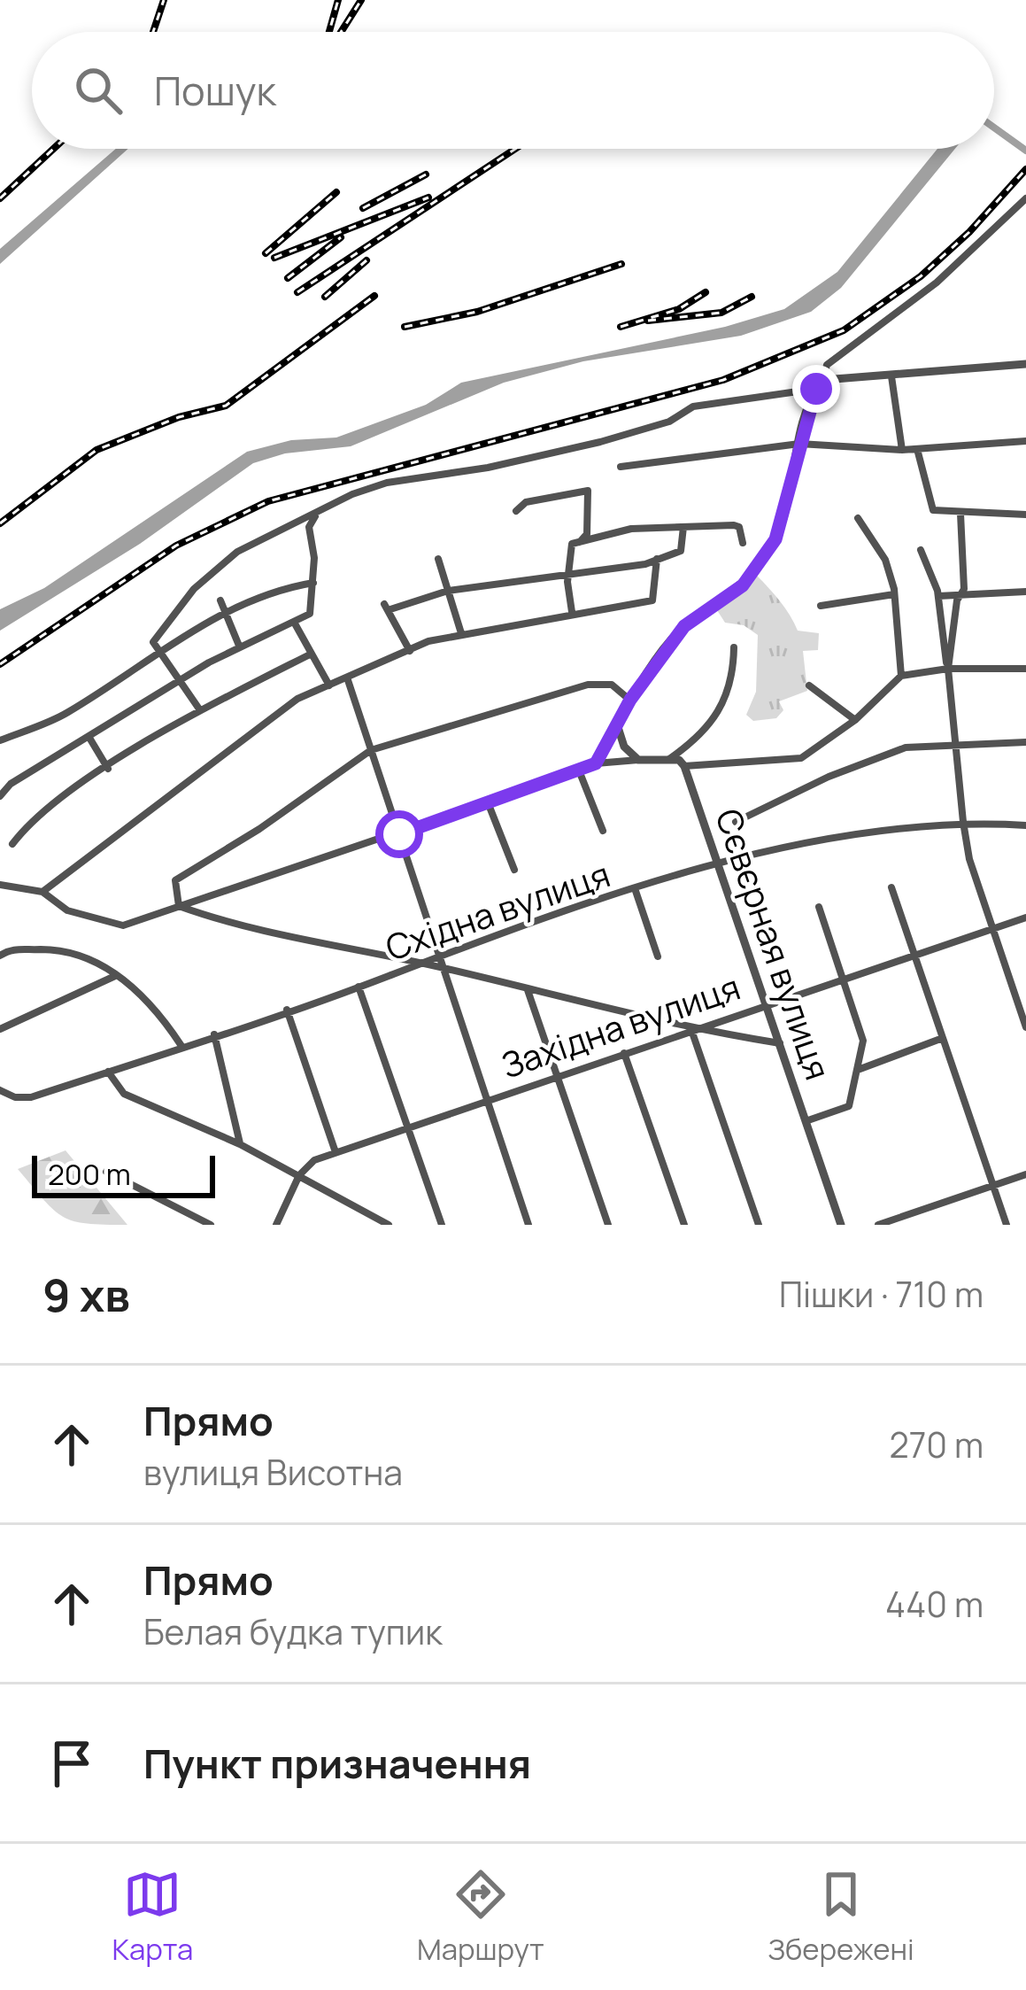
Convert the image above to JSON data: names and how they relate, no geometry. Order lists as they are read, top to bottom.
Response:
{
  "streets": {
    "street": ["Східна вулиця", "Сєвєрная вулиця", "Західна вулиця"]
  },
  "crossings": [
    ["Східна вулиця", "Сєвєрная вулиця"],
    ["Сєвєрная вулиця", "Західна вулиця"]
  ],
  "scale_bar": "200 m",
  "page": {
    "search": "Пошук",
    "scale": "200 m",
    "heading": ["9 хв", "Пішки · 710 m"],
    "list": [
      ["Прямо", "вулиця Висотна", "270 m"],
      ["Прямо", "Белая будка тупик", "440 m"],
      "Пункт призначення"
    ],
    "nav": ["Карта", "Маршрут", "Збережені"]
  }
}
